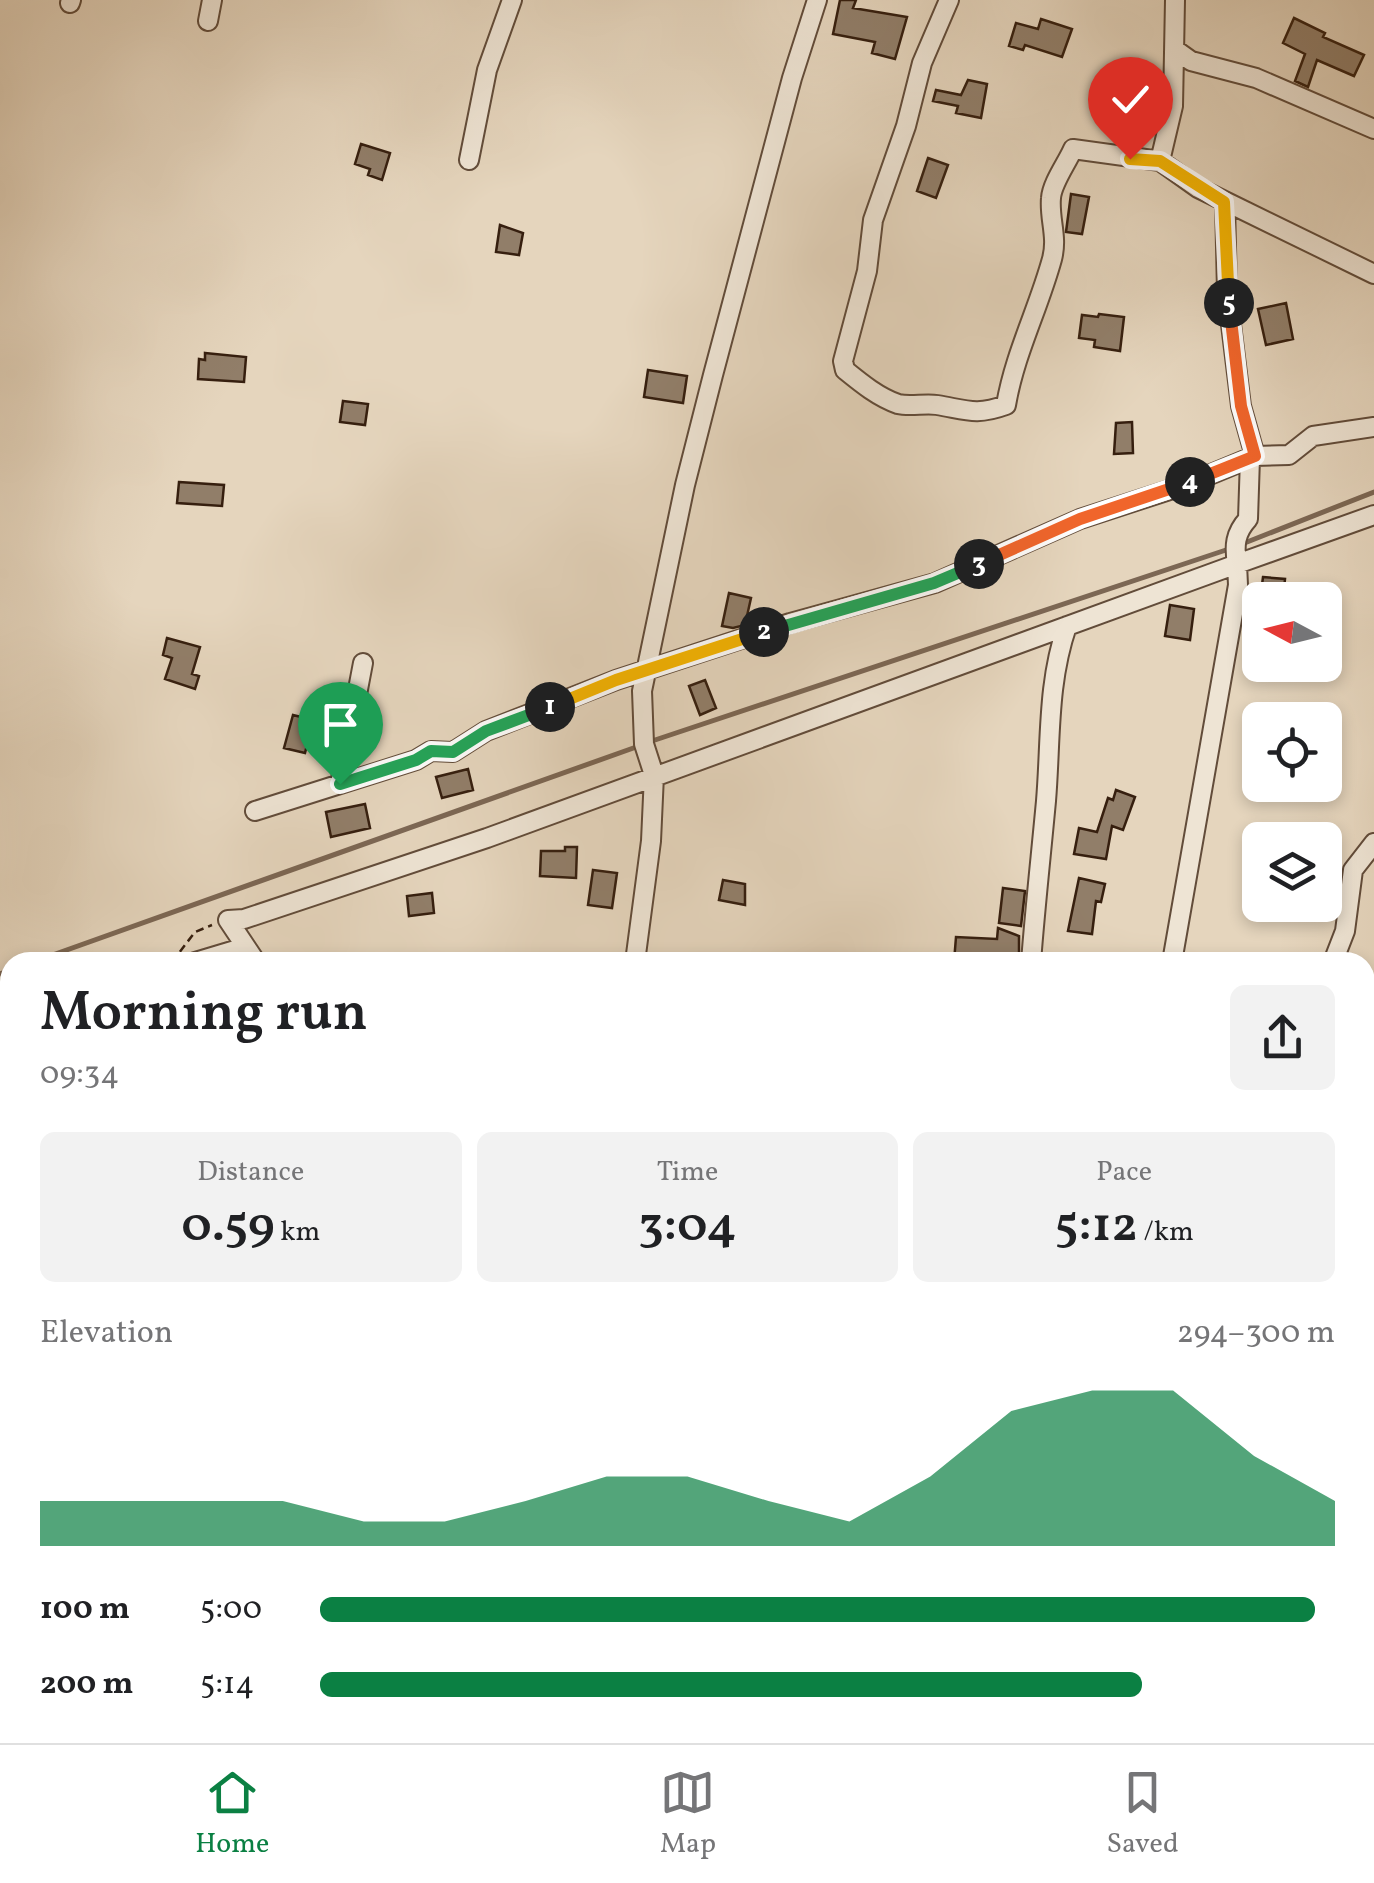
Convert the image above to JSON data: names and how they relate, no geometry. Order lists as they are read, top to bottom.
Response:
{
  "north": "left",
  "page": {
    "pins": [
      "5",
      "4",
      "3",
      "2",
      "1"
    ],
    "heading": ["Morning run", "09:34"],
    "stats": [
      ["Distance", "0.59 km"],
      ["Time", "3:04"],
      ["Pace", "5:12 /km"]
    ],
    "chart": ["Elevation", "294–300 m"],
    "list": [
      {
        "name": "100 m",
        "note": "5:00"
      },
      {
        "name": "200 m",
        "note": "5:14"
      }
    ],
    "tabs": ["Home", "Map", "Saved"]
  }
}
